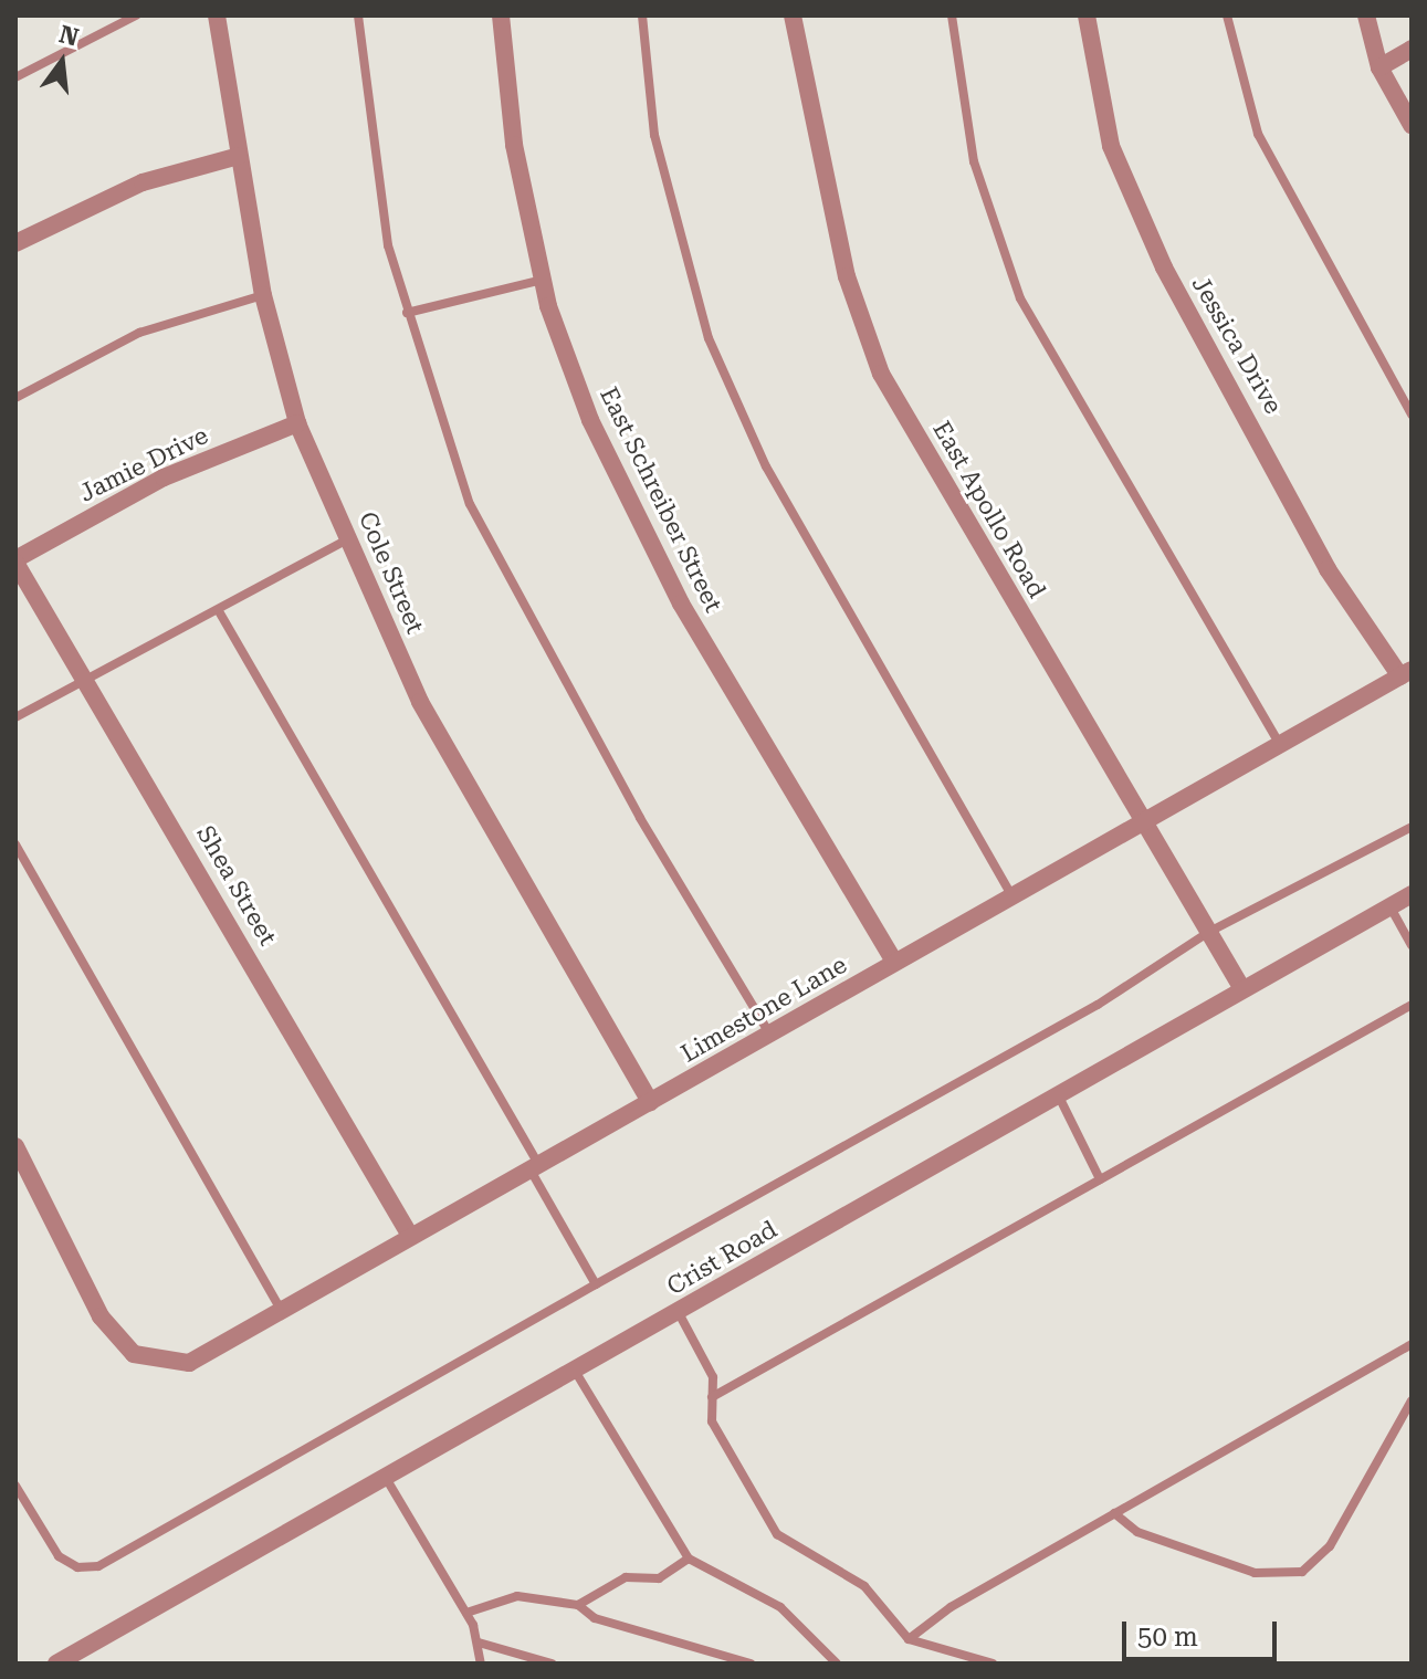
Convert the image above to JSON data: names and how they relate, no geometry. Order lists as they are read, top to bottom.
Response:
{
  "streets": {
    "street": [
      "Jessica Drive",
      "Jamie Drive",
      "East Schreiber Street",
      "East Apollo Road",
      "Cole Street",
      "Shea Street",
      "Limestone Lane",
      "Crist Road"
    ]
  },
  "crossings": [
    ["Jessica Drive", "Limestone Lane"],
    ["Jamie Drive", "Cole Street"],
    ["Jamie Drive", "Shea Street"],
    ["East Schreiber Street", "Limestone Lane"],
    ["East Apollo Road", "Limestone Lane"],
    ["East Apollo Road", "Crist Road"],
    ["Cole Street", "Limestone Lane"],
    ["Shea Street", "Limestone Lane"]
  ],
  "scale_bar": "50 m",
  "north": "top"
}
